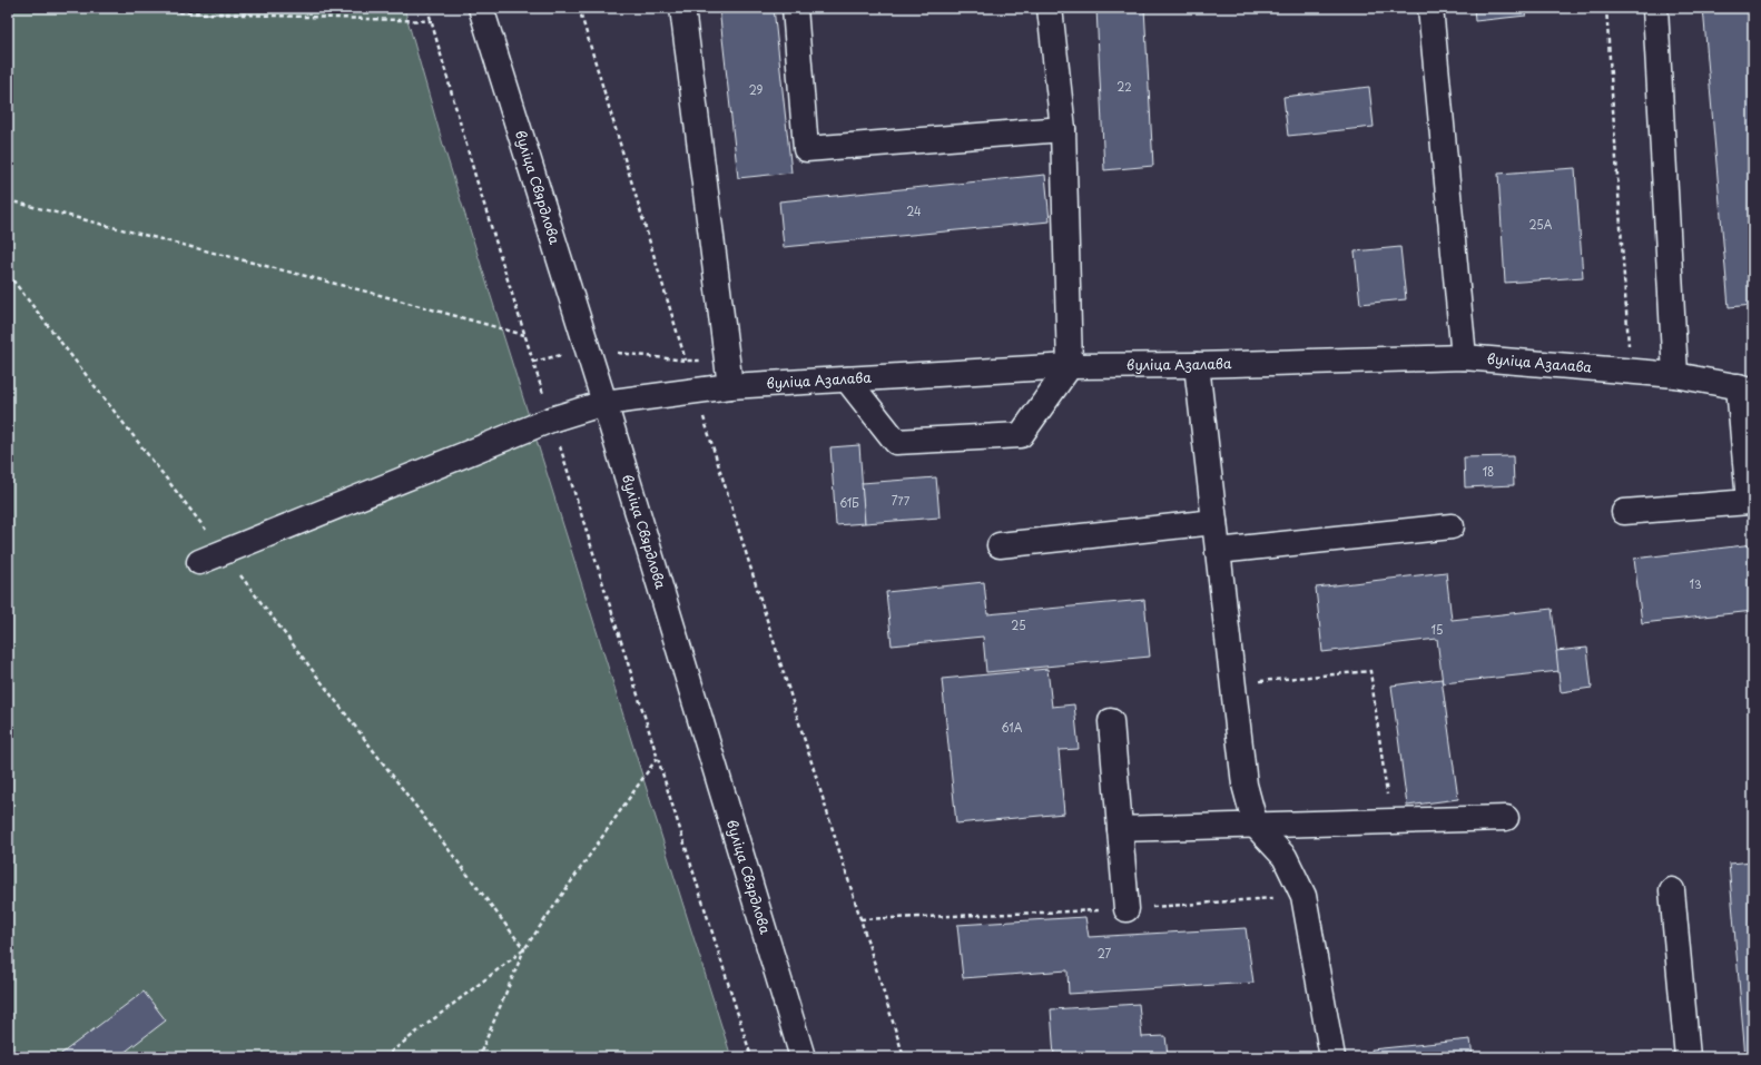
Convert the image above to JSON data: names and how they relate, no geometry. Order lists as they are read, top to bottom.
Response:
{
  "streets": {
    "street": ["вуліца Свярдлова", "вуліца Азалава"]
  },
  "crossings": [
    ["вуліца Свярдлова", "вуліца Азалава"]
  ],
  "house_numbers": [
    "22",
    "29",
    "24",
    "25А",
    "18",
    "777",
    "61Б",
    "13",
    "25",
    "15",
    "61А",
    "27"
  ]
}
